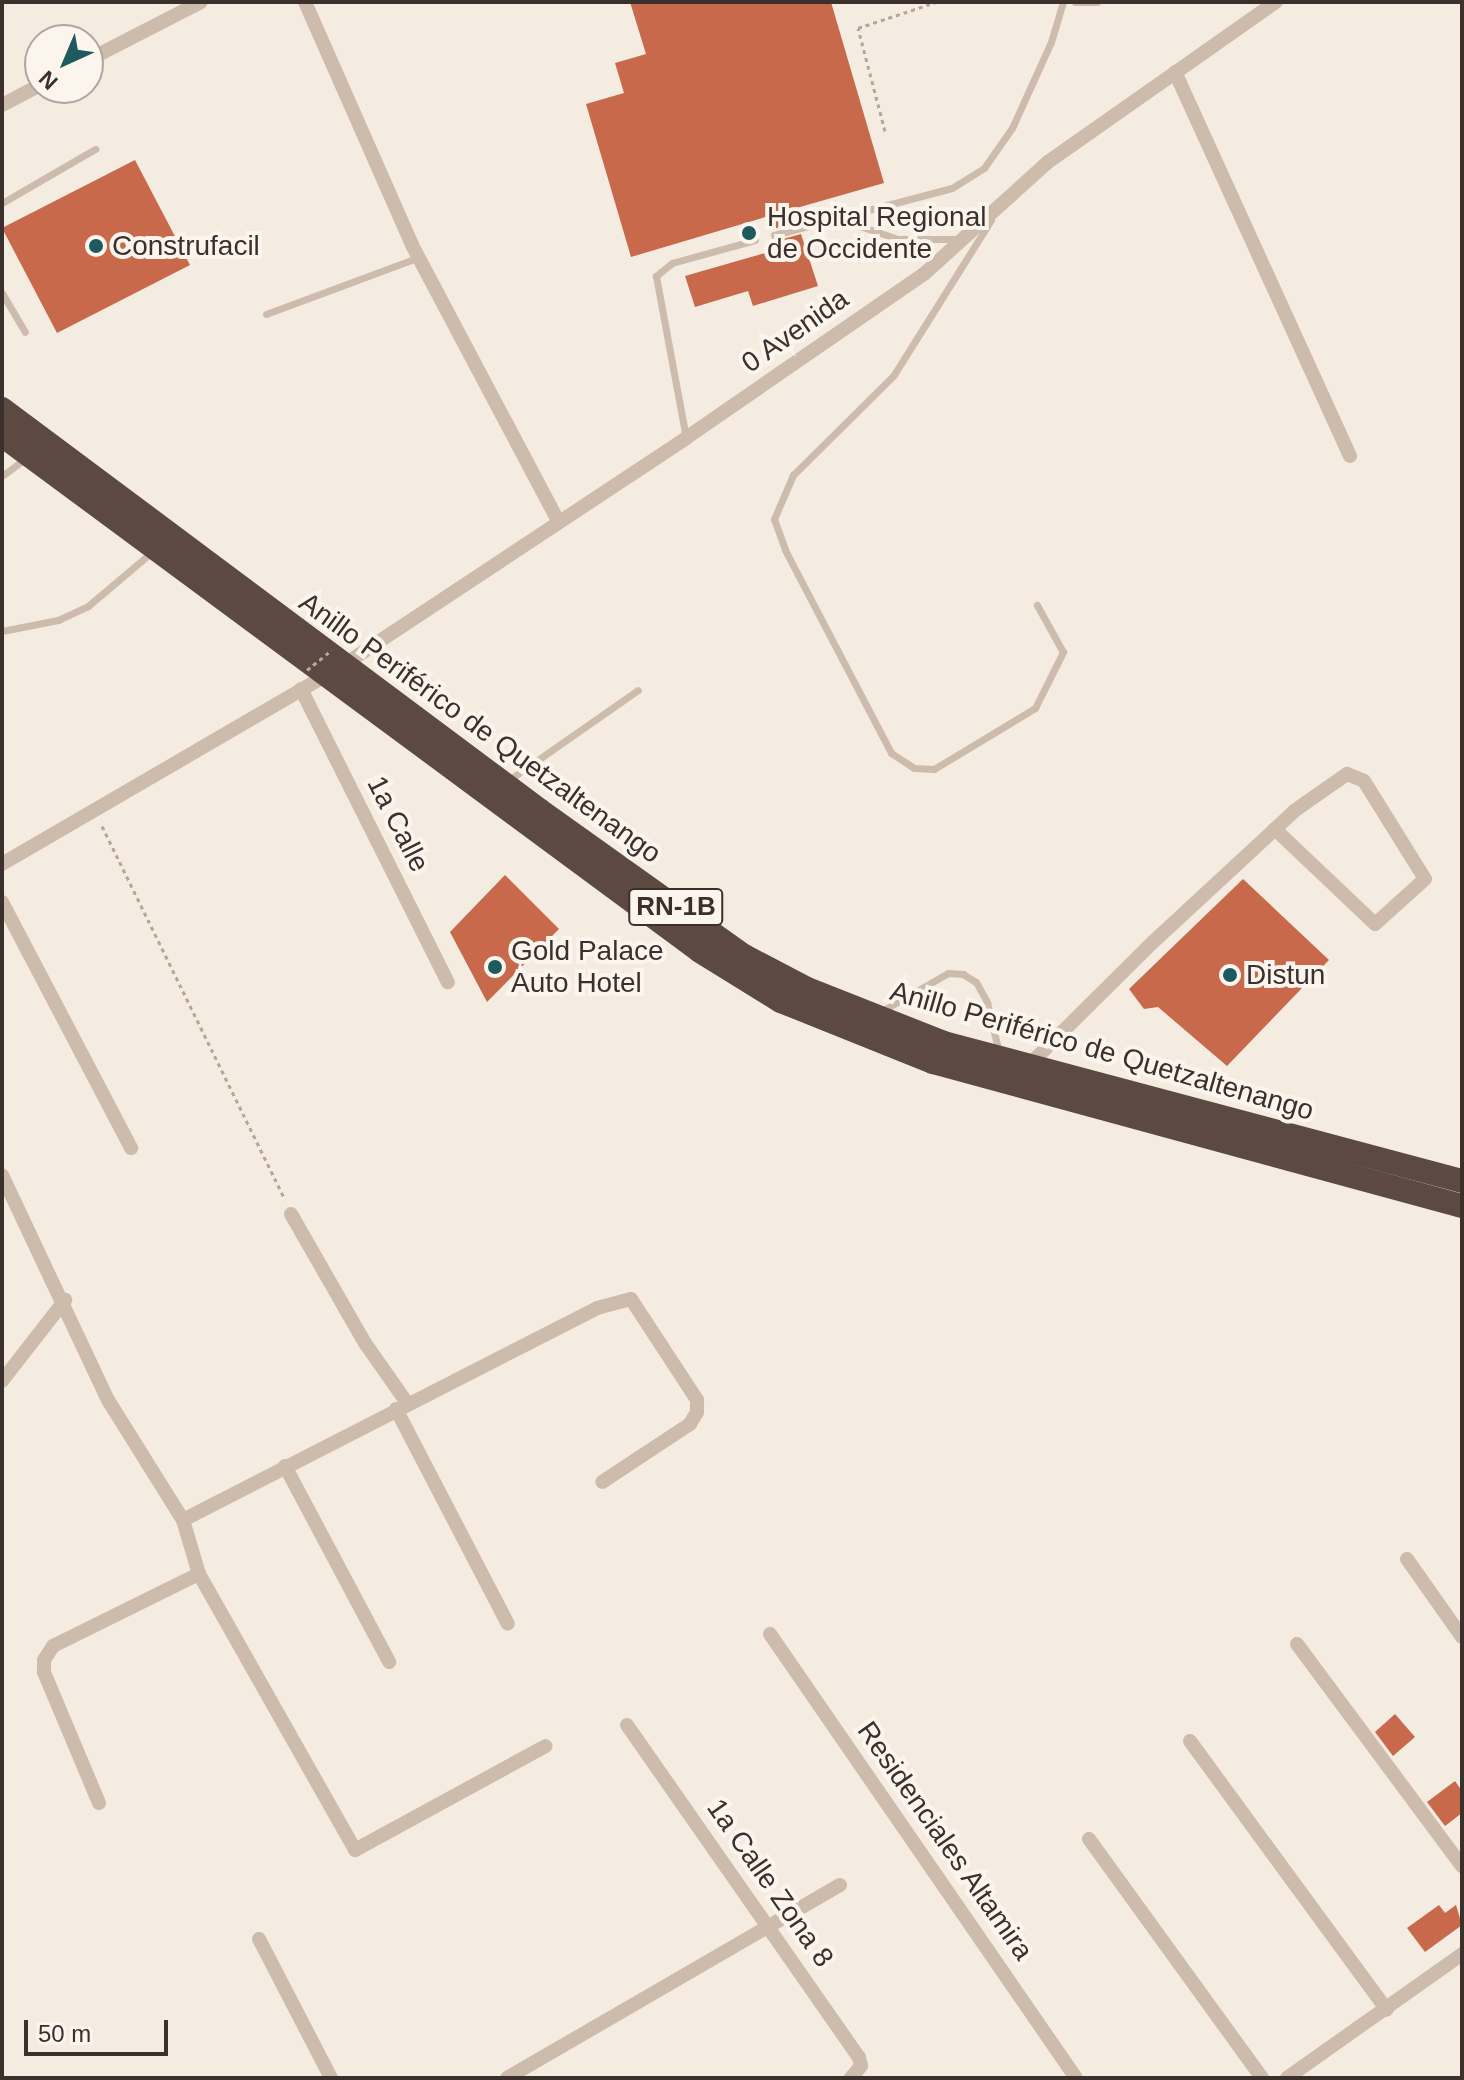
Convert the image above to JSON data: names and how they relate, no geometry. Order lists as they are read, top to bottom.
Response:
{
  "streets": {
    "highway": ["Anillo Periférico de Quetzaltenango", "RN-1B"],
    "street": [
      "0 Avenida",
      "1a Calle",
      "Residenciales Altamira",
      "1a Calle Zona 8"
    ]
  },
  "crossings": [
    ["0 Avenida", "Anillo Periférico de Quetzaltenango"],
    ["0 Avenida", "1a Calle"]
  ],
  "places": [
    "Hospital Regional de Occidente",
    "Construfacil",
    "Gold Palace Auto Hotel",
    "Distun"
  ],
  "scale_bar": "50 m",
  "north": "bottom left"
}
